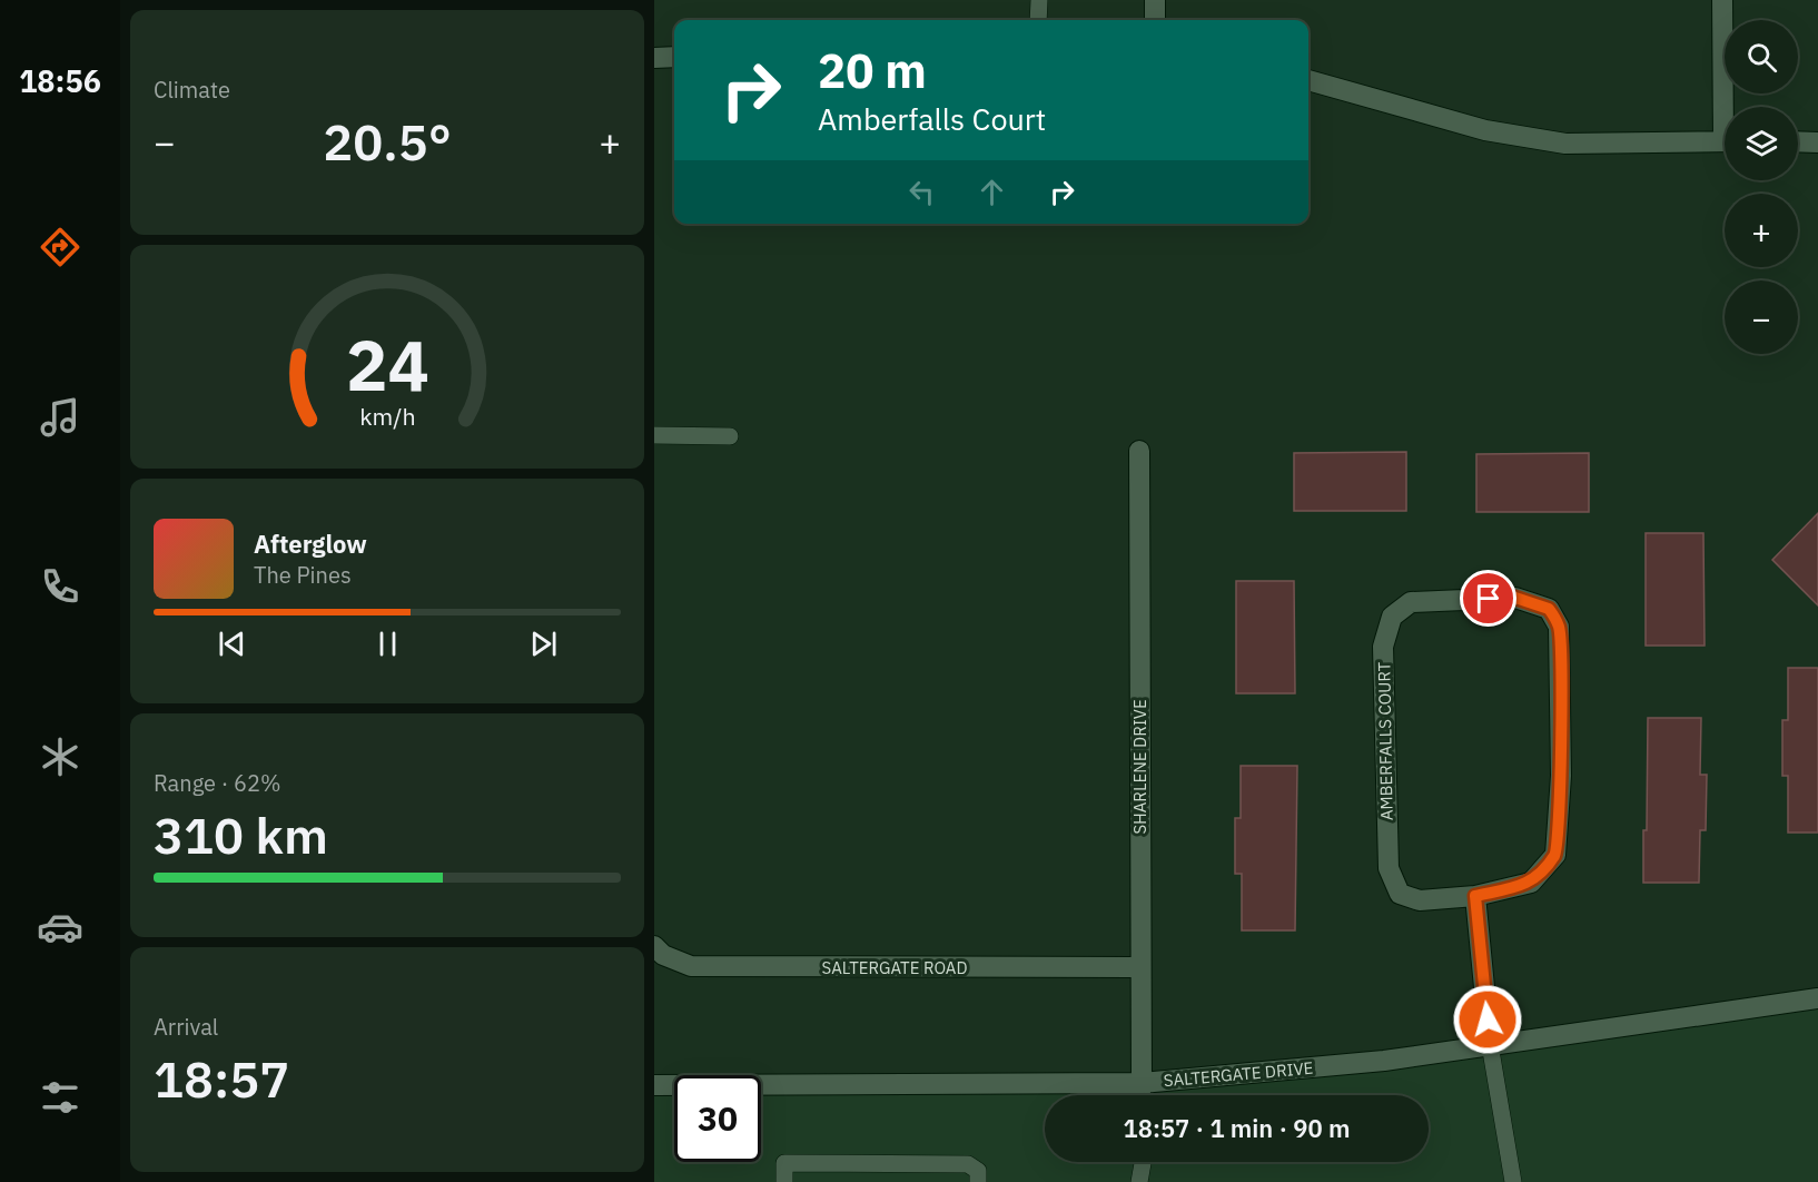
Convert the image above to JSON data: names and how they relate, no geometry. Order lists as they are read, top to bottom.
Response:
{
  "streets": {
    "street": [
      "AMBERFALLS COURT",
      "SHARLENE DRIVE",
      "SALTERGATE ROAD",
      "SALTERGATE DRIVE"
    ]
  },
  "crossings": [
    ["SHARLENE DRIVE", "SALTERGATE ROAD"],
    ["SHARLENE DRIVE", "SALTERGATE DRIVE"]
  ],
  "page": {
    "tabs": "18:56",
    "tile": [
      "Climate",
      ["Range · 62%", "310 km"],
      ["Arrival", "18:57"]
    ],
    "map_buttons": ["+", "−"],
    "turn": ["20 m", "Amberfalls Court"],
    "heat": ["−", "20.5°", "+"],
    "song": ["Afterglow", "The Pines"],
    "limit": "30",
    "trip": "18:57 · 1 min · 90 m",
    "gauge": ["24", "km/h"]
  }
}
